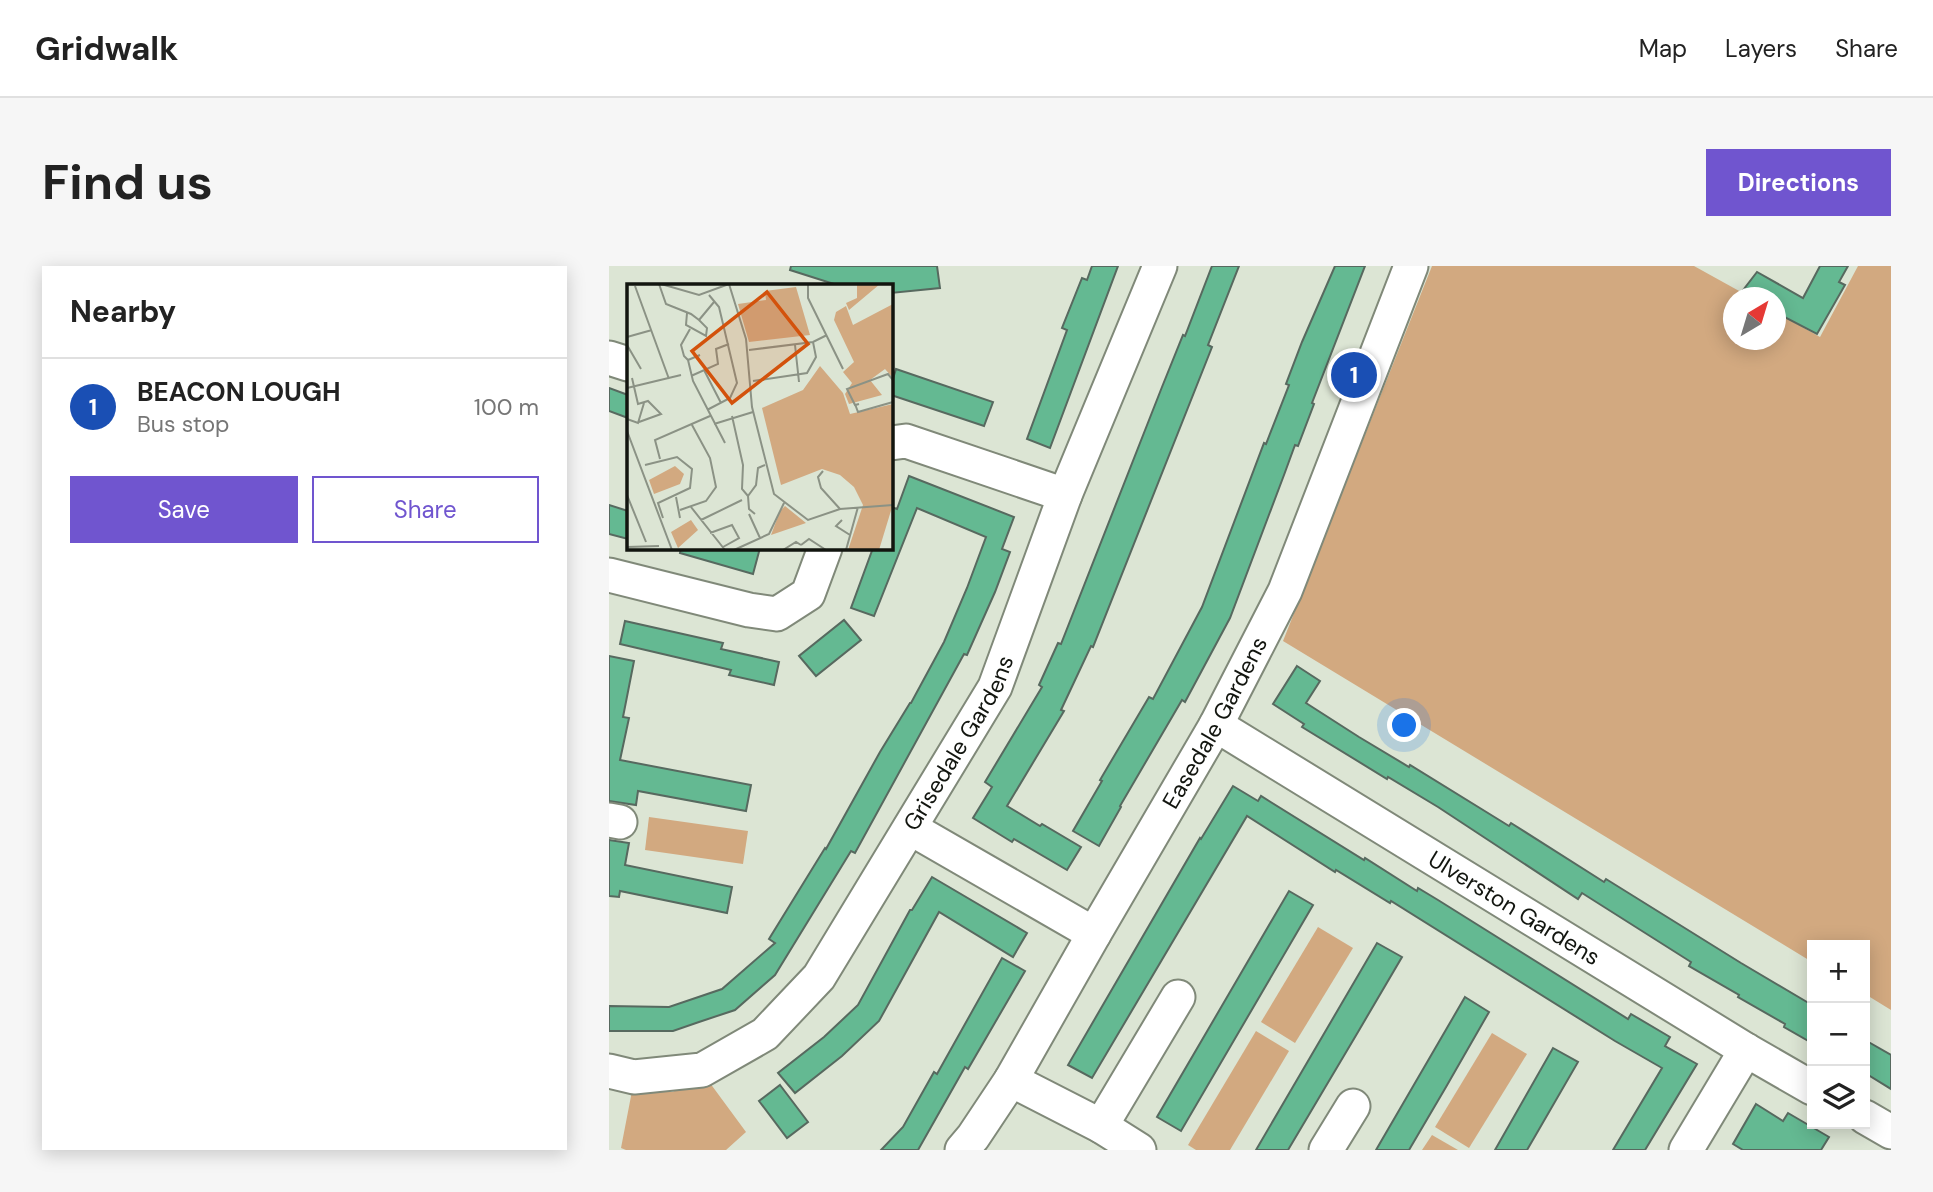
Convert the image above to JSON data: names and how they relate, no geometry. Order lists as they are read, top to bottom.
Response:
{
  "streets": {
    "street": ["Easedale Gardens", "Grisedale Gardens", "Ulverston Gardens"]
  },
  "crossings": [
    ["Easedale Gardens", "Ulverston Gardens"]
  ],
  "north": "top right",
  "page": {
    "header": "Gridwalk",
    "nav": ["Map", "Layers", "Share"],
    "buttons": [
      "Directions",
      ["Save", "Share"]
    ],
    "title": "Find us",
    "heading": "Nearby",
    "pins": "1",
    "list": [
      {
        "mark": "1",
        "name": "BEACON LOUGH",
        "note": "Bus stop",
        "value": "100 m"
      }
    ],
    "map_buttons": ["+", "−"]
  }
}
